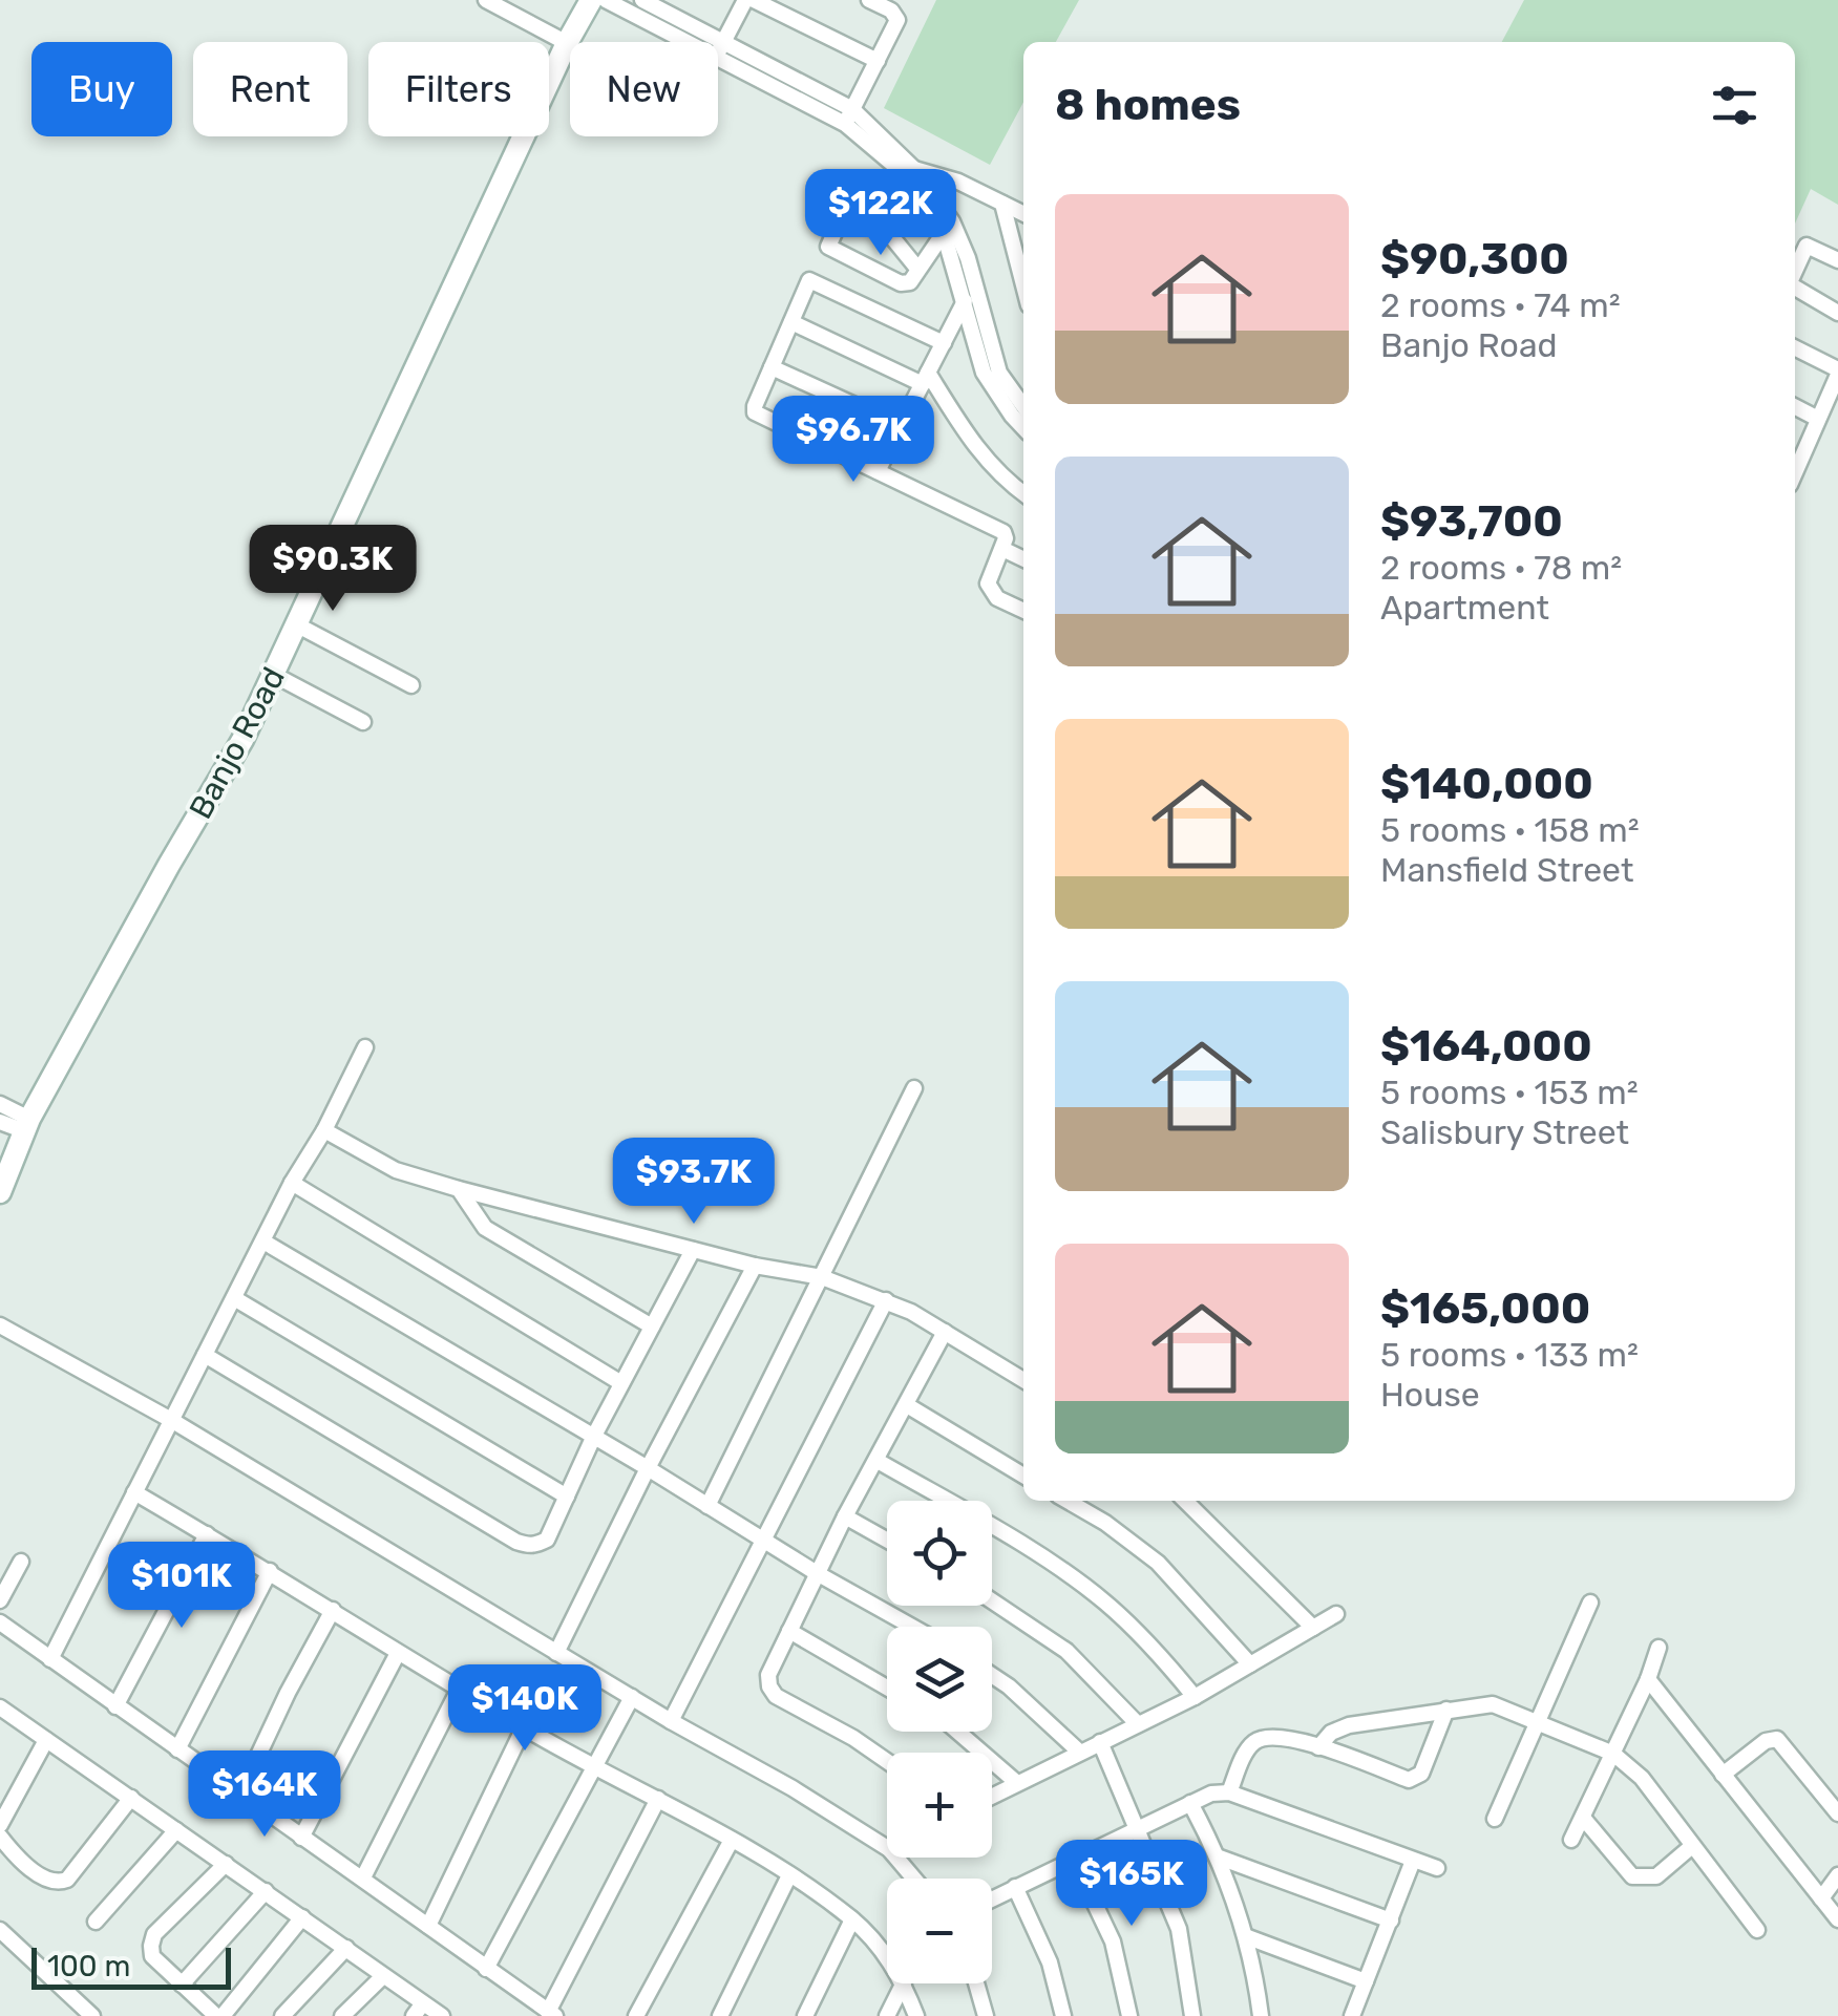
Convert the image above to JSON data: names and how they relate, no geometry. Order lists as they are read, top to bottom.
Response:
{
  "streets": {
    "street": ["Banjo Road"]
  },
  "scale_bar": "100 m",
  "page": {
    "chip": [
      "Buy",
      "Rent",
      "Filters",
      "New"
    ],
    "heading": "8 homes",
    "list": [
      {
        "name": "$90,300",
        "note": "2 rooms · 74 m² · Banjo Road"
      },
      {
        "name": "$93,700",
        "note": "2 rooms · 78 m² · Apartment"
      },
      {
        "name": "$140,000",
        "note": "5 rooms · 158 m² · Mansfield Street"
      },
      {
        "name": "$164,000",
        "note": "5 rooms · 153 m² · Salisbury Street"
      },
      {
        "name": "$165,000",
        "note": "5 rooms · 133 m² · House"
      }
    ],
    "price": [
      "$122K",
      "$96.7K",
      "$90.3K",
      "$93.7K",
      "$101K",
      "$140K",
      "$164K",
      "$165K"
    ],
    "map_buttons": ["+", "−"],
    "scale": "100 m"
  }
}
